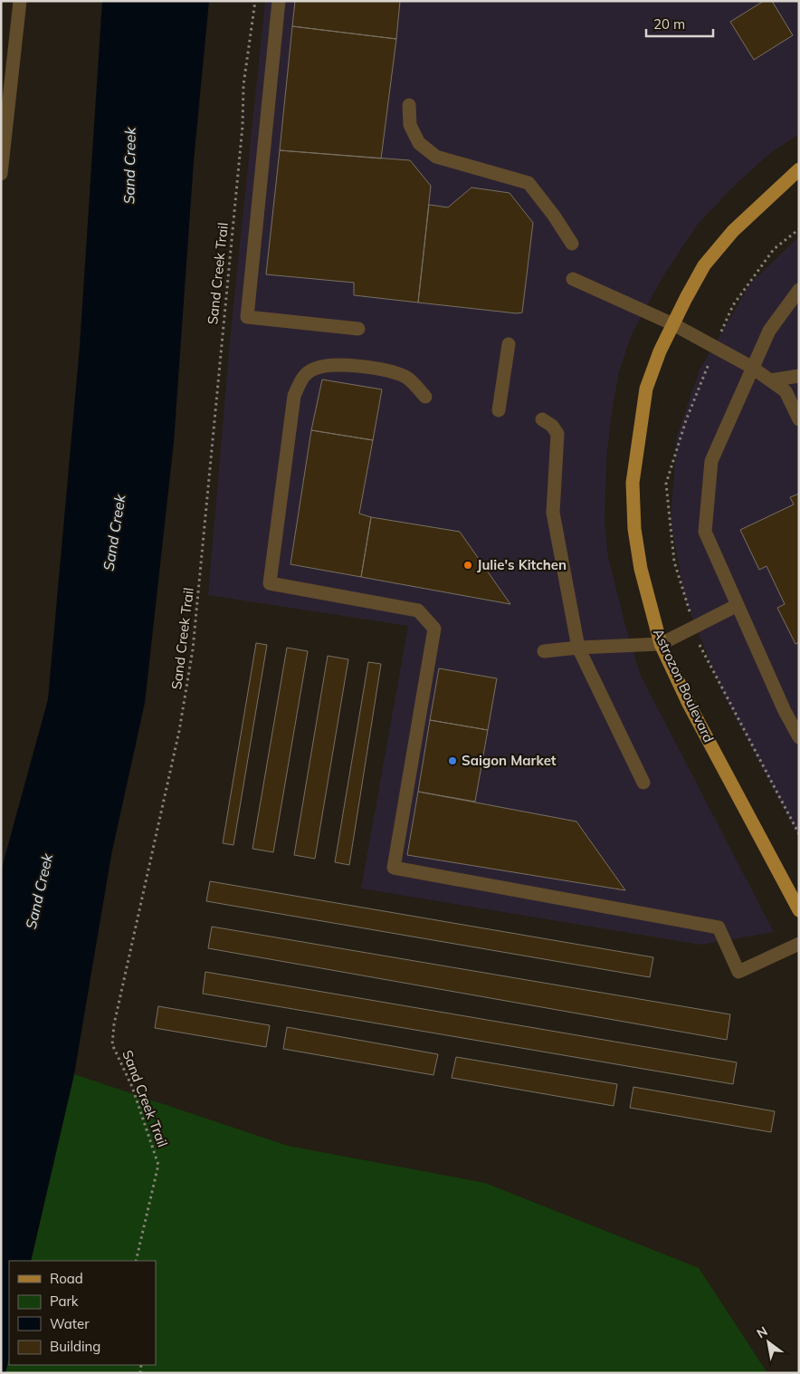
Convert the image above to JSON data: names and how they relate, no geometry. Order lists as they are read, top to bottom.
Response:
{
  "streets": {
    "main road": ["Astrozon Boulevard"],
    "path": ["Sand Creek Trail"]
  },
  "water": ["Sand Creek"],
  "places": ["Julie's Kitchen", "Saigon Market"],
  "legend": [
    "Road",
    "Park",
    "Water",
    "Building"
  ],
  "scale_bar": "20 m",
  "north": "top left"
}
